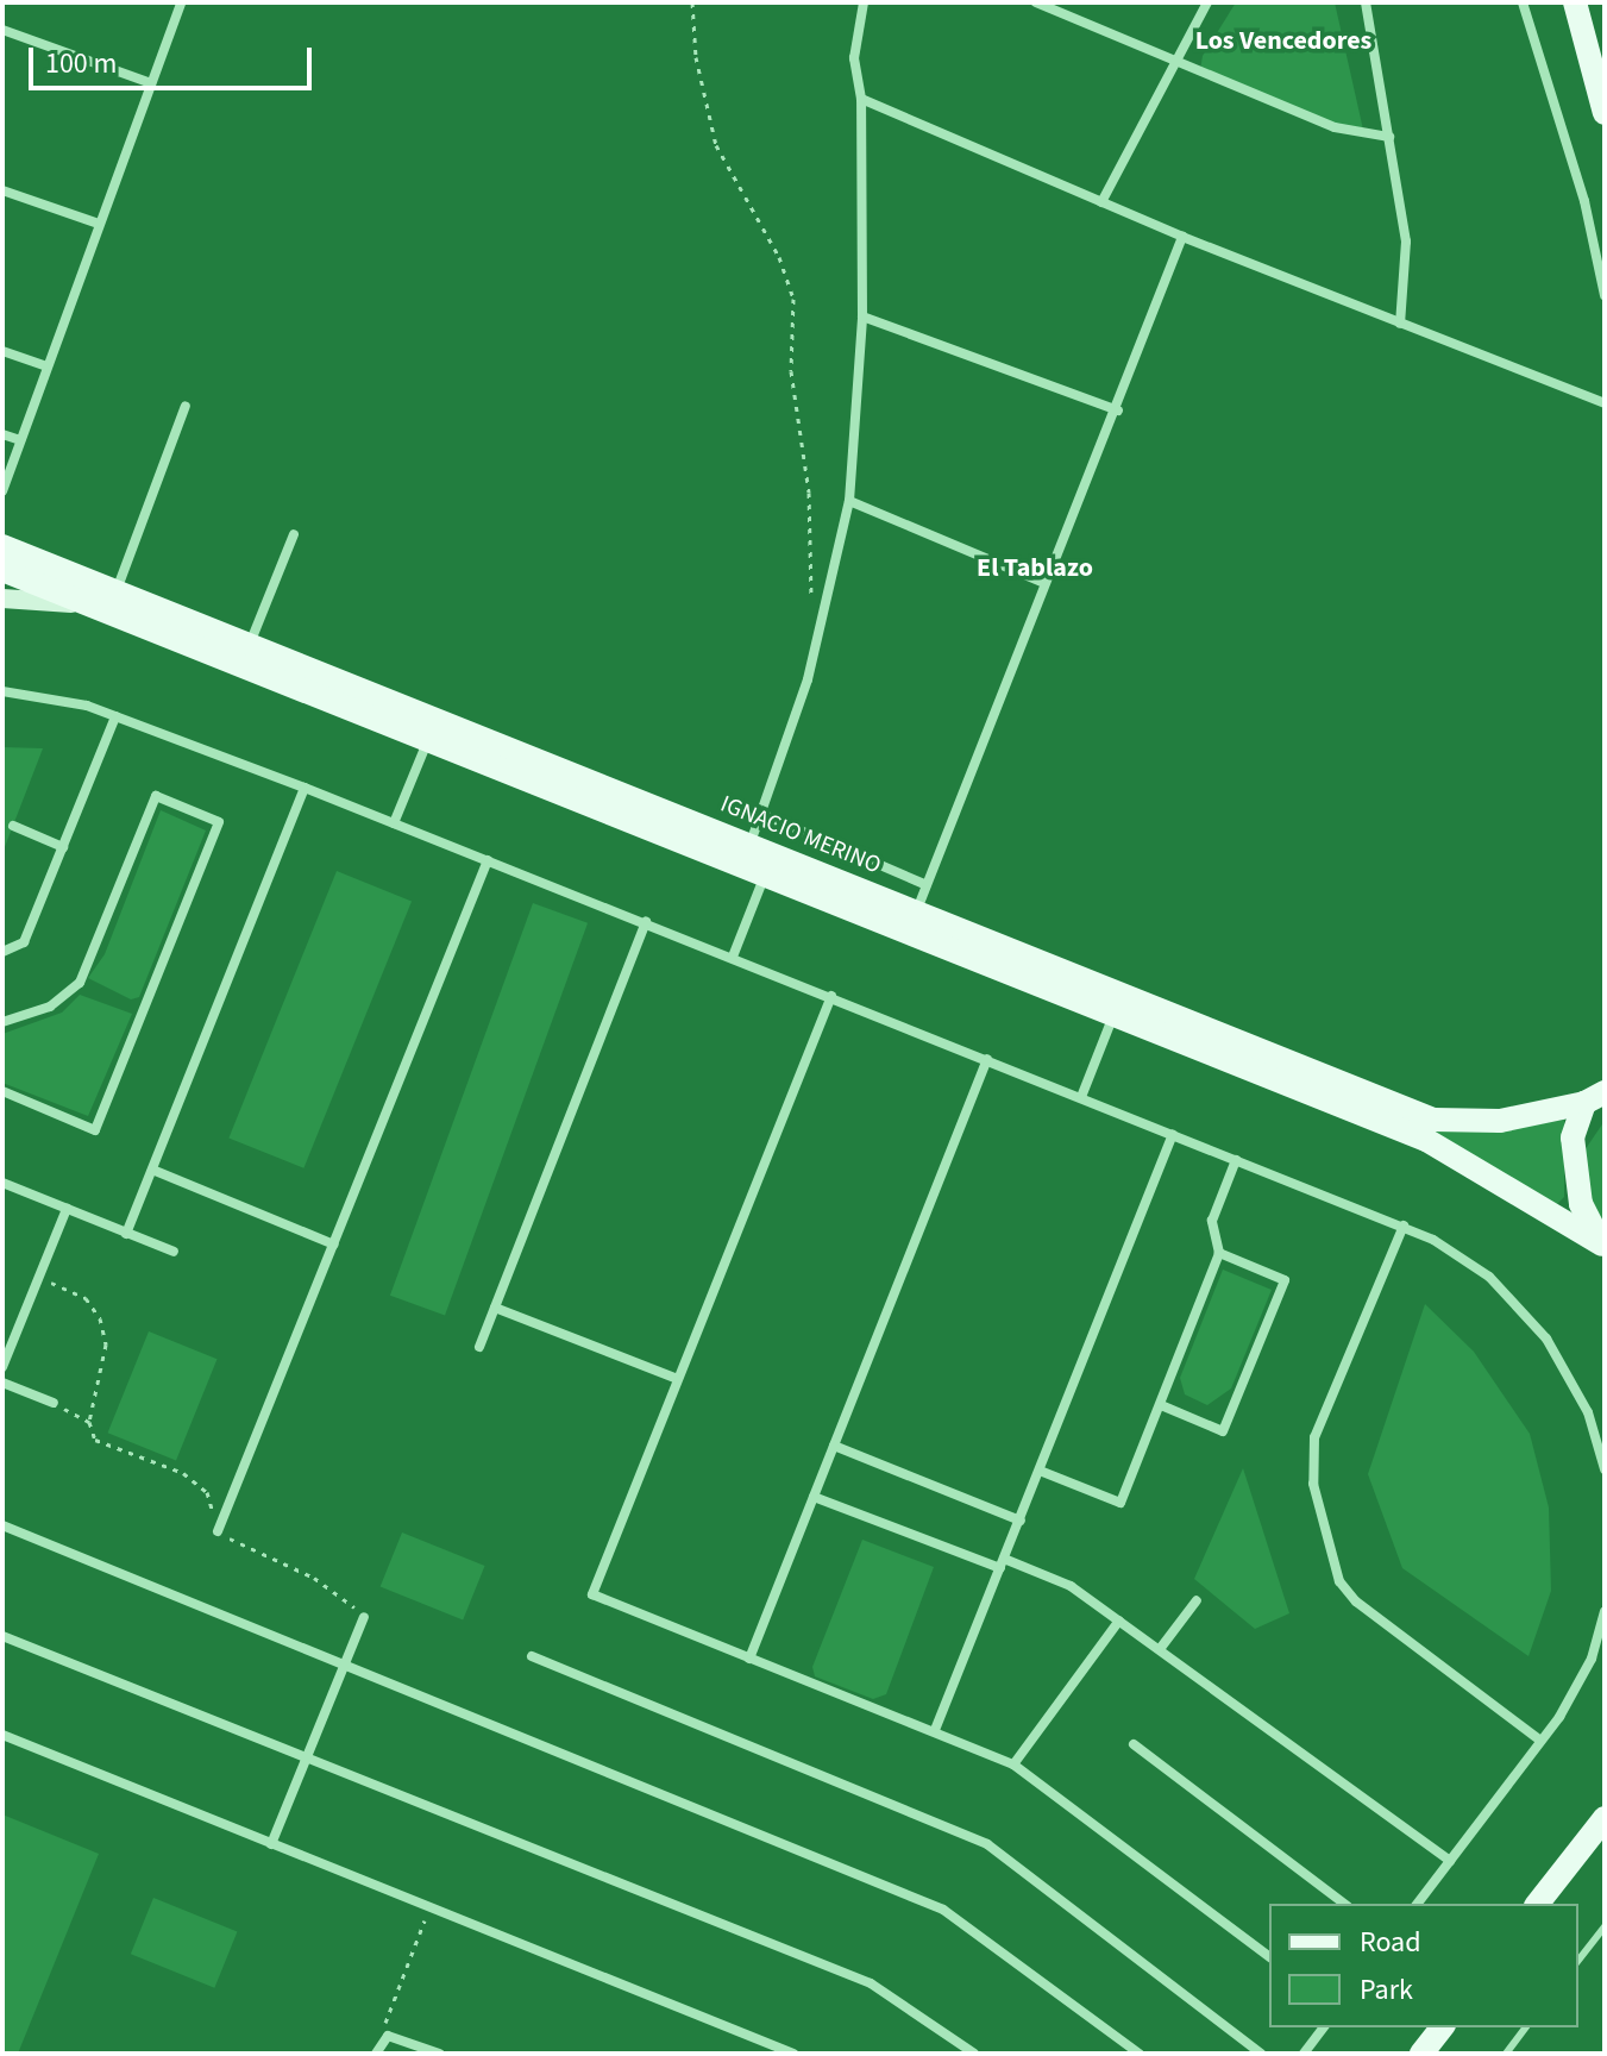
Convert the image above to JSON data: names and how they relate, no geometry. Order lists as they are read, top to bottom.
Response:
{
  "streets": {
    "main road": ["IGNACIO MERINO"]
  },
  "districts": ["Los Vencedores", "El Tablazo"],
  "legend": ["Road", "Park"],
  "scale_bar": "100 m"
}
